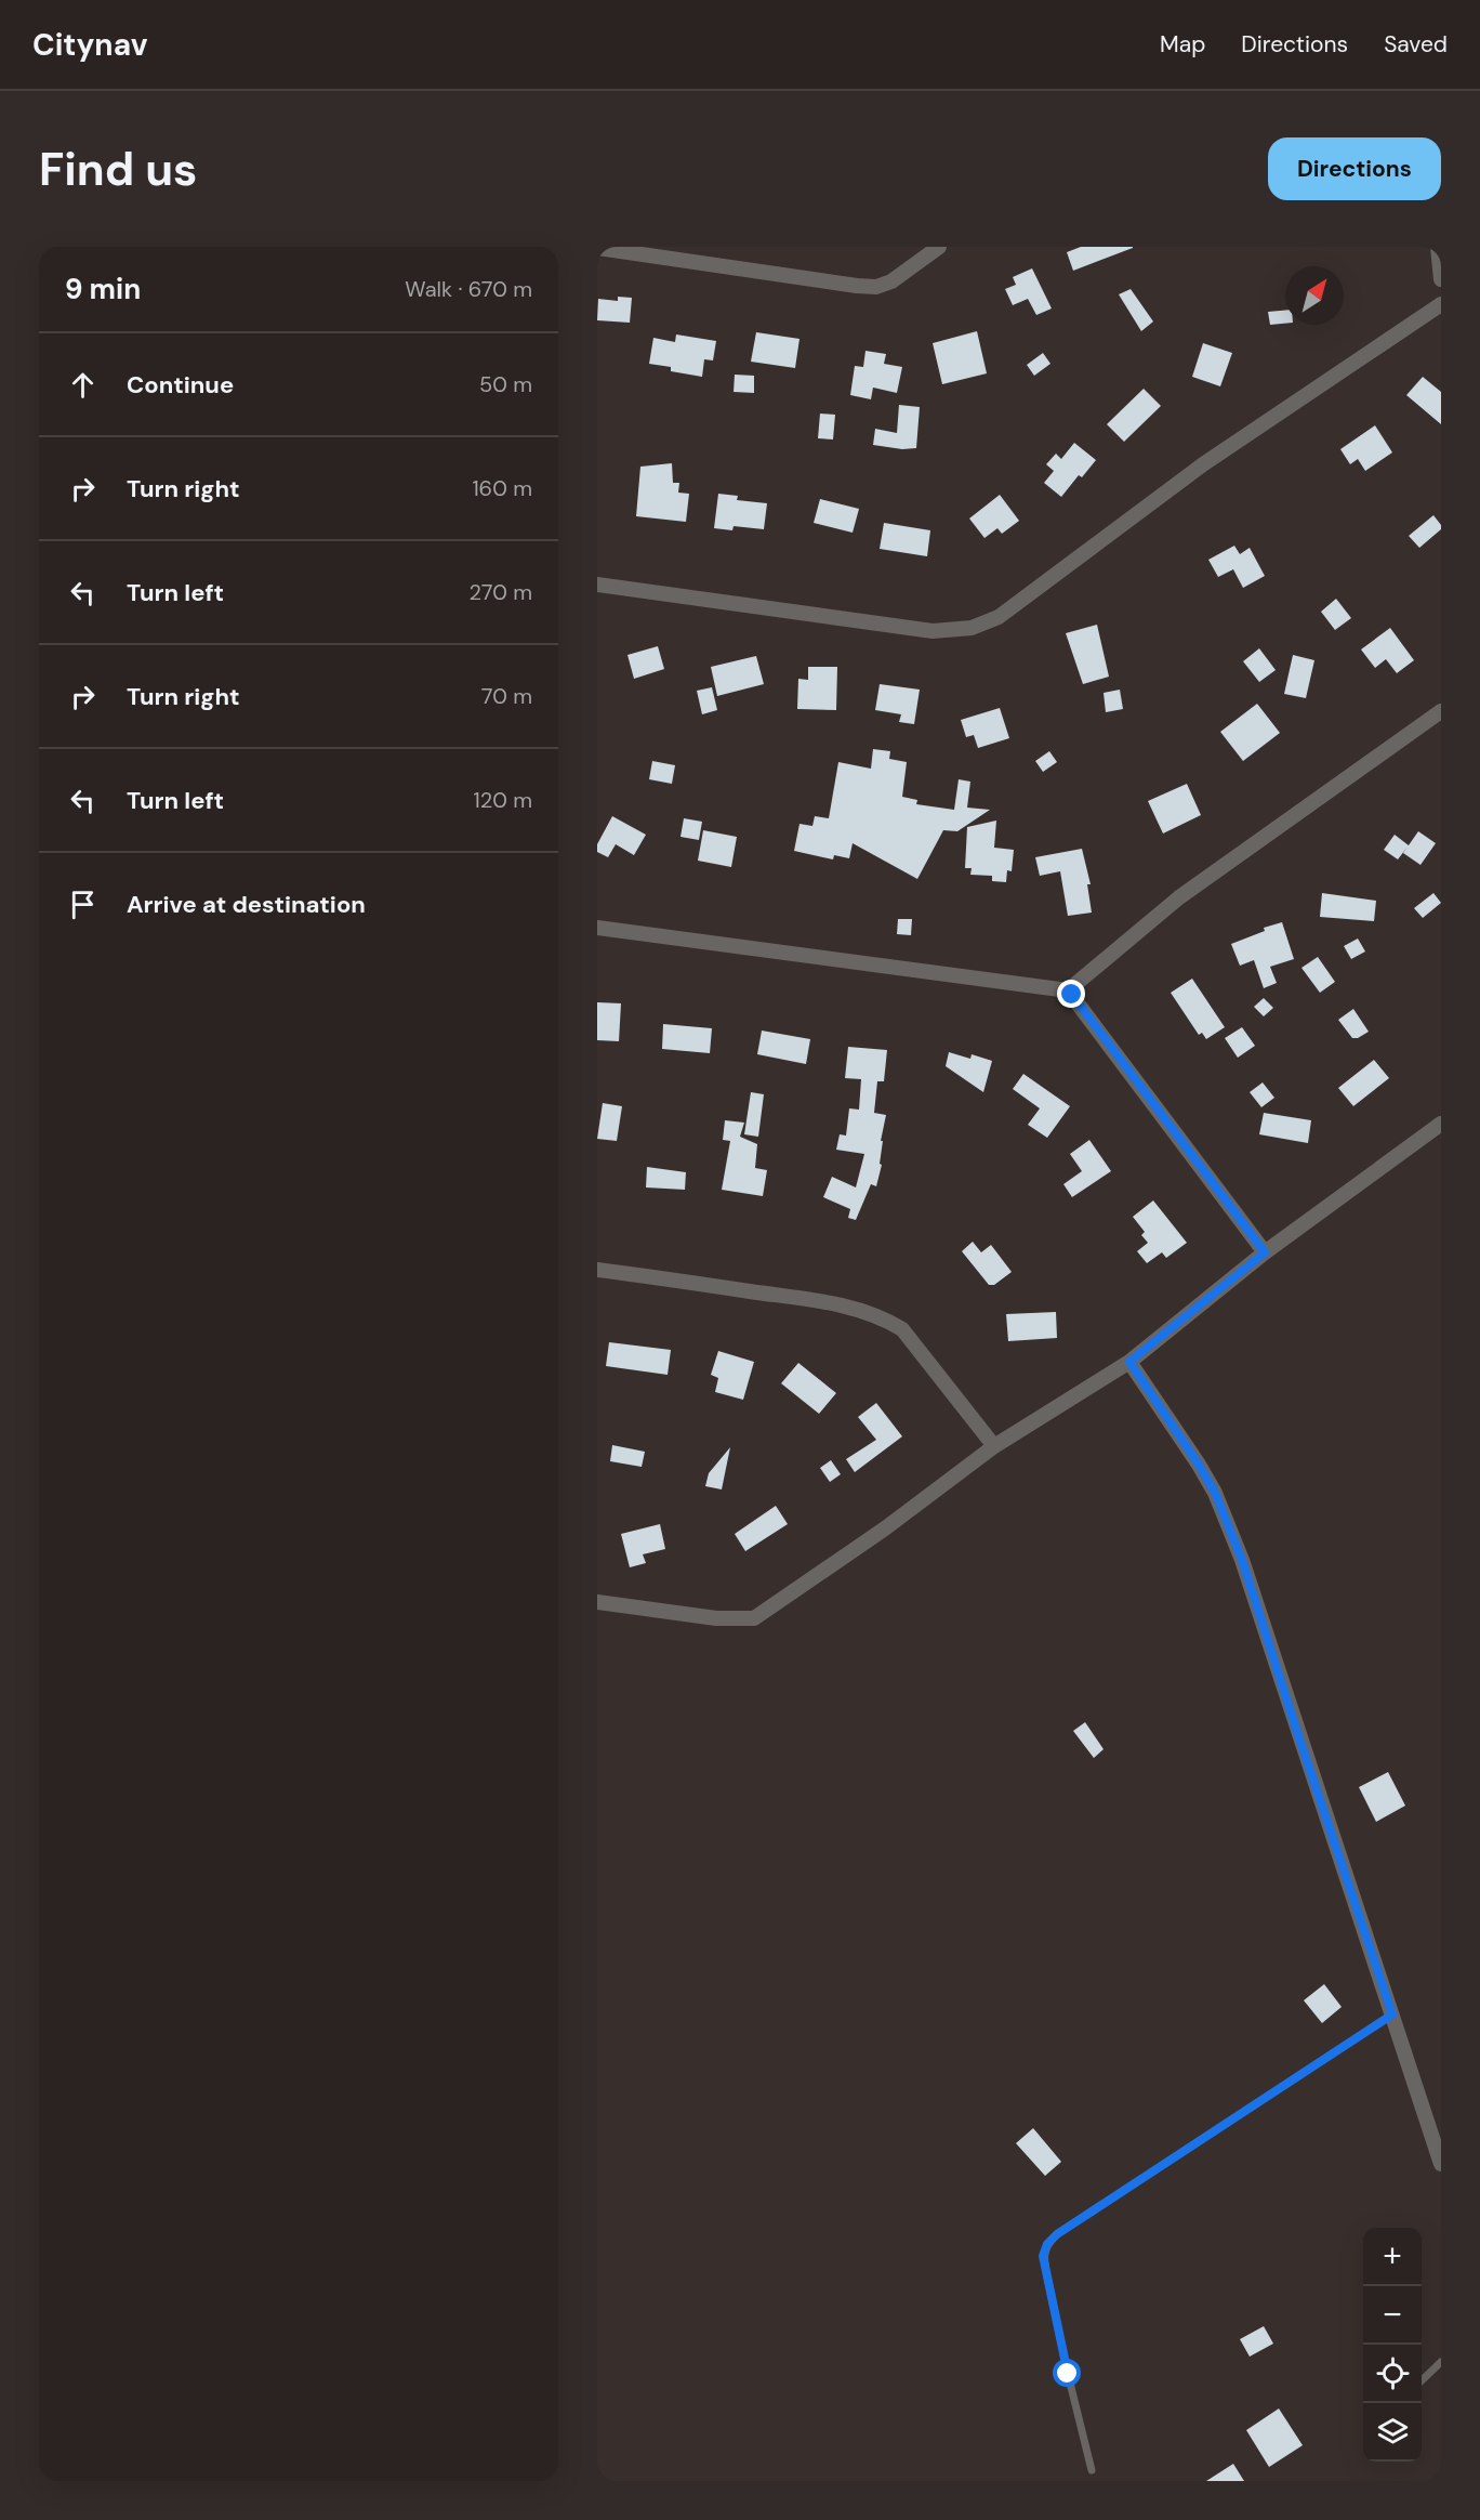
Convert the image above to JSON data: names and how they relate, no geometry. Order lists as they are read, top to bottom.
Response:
{
  "north": "top right",
  "page": {
    "header": "Citynav",
    "nav": ["Map", "Directions", "Saved"],
    "buttons": "Directions",
    "title": "Find us",
    "heading": ["9 min", "Walk · 670 m"],
    "list": [
      ["Continue", "50 m"],
      ["Turn right", "160 m"],
      ["Turn left", "270 m"],
      ["Turn right", "70 m"],
      ["Turn left", "120 m"],
      "Arrive at destination"
    ],
    "map_buttons": ["+", "−"]
  }
}
